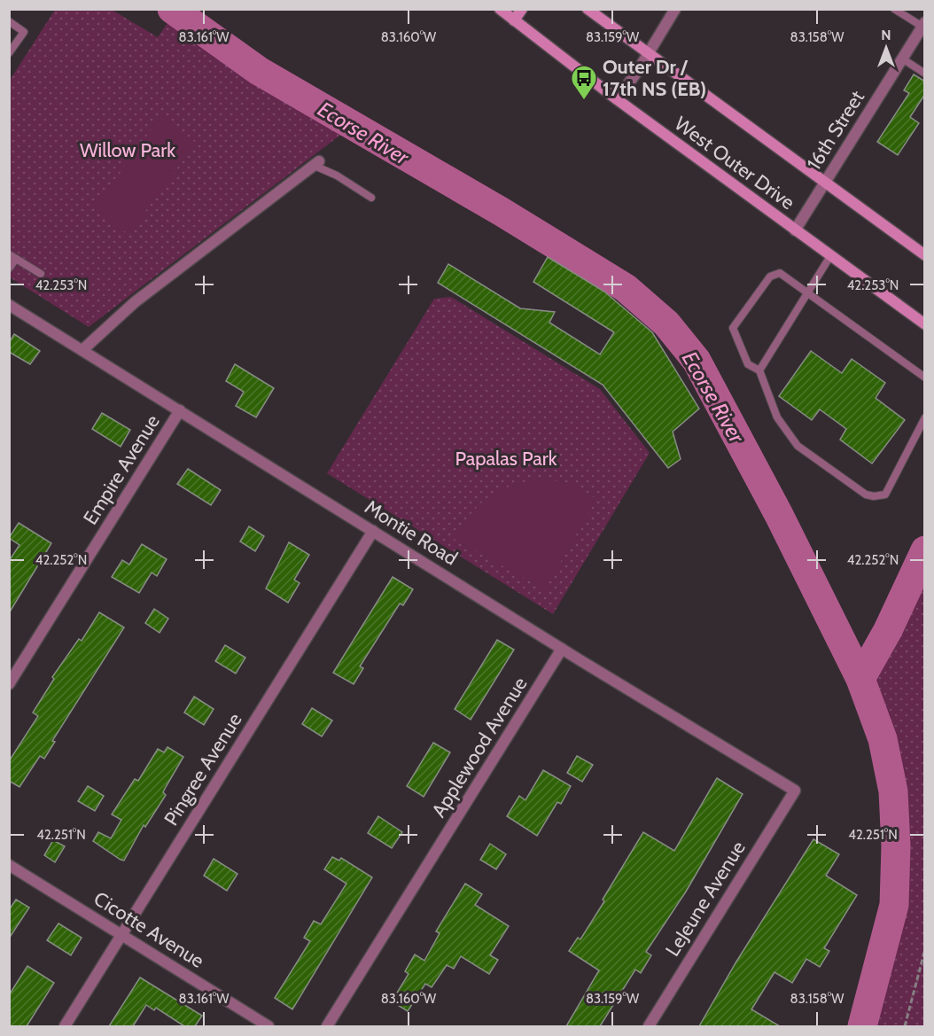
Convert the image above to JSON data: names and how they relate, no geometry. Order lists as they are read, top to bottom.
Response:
{
  "streets": {
    "main road": ["West Outer Drive"],
    "street": [
      "16th Street",
      "Empire Avenue",
      "Montie Road",
      "Applewood Avenue",
      "Pingree Avenue",
      "LeJeune Avenue",
      "Cicotte Avenue"
    ]
  },
  "crossings": [
    ["16th Street", "West Outer Drive"],
    ["Empire Avenue", "Montie Road"],
    ["Montie Road", "Applewood Avenue"],
    ["Montie Road", "Pingree Avenue"],
    ["Montie Road", "LeJeune Avenue"],
    ["Pingree Avenue", "Cicotte Avenue"]
  ],
  "water": ["Ecorse River"],
  "parks": ["Willow Park", "Papalas Park"],
  "places": {
    "bus stop": ["Outer Dr / 17th NS (EB)"]
  },
  "north": "top",
  "coordinates": [
    "83.161°W",
    "83.160°W",
    "83.159°W",
    "83.158°W",
    "42.253°N",
    "42.252°N",
    "42.251°N"
  ]
}
